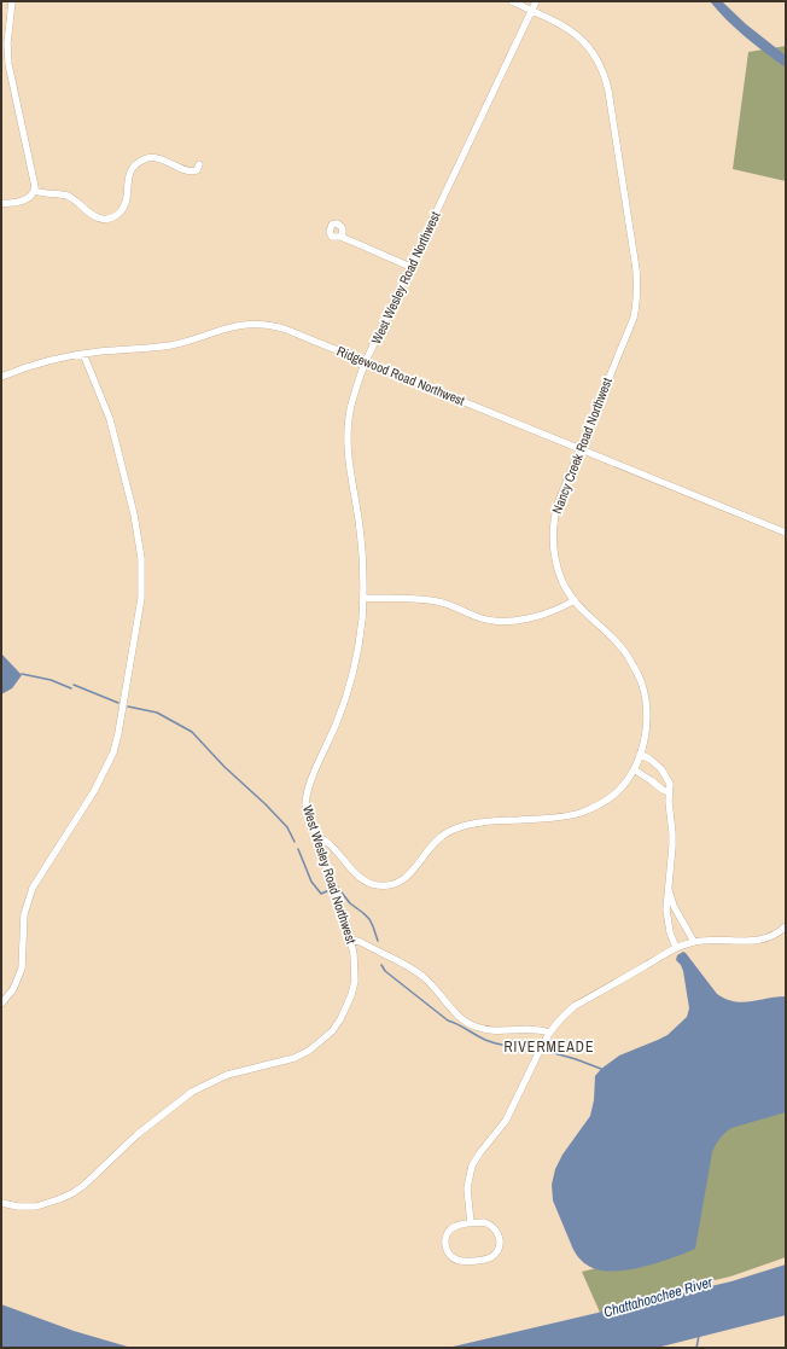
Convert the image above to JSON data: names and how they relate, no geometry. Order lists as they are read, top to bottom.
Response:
{
  "streets": {
    "street": ["West Wesley Road Northwest", "Ridgewood Road Northwest", "Nancy Creek Road Northwest"]
  },
  "crossings": [
    ["West Wesley Road Northwest", "Ridgewood Road Northwest"],
    ["West Wesley Road Northwest", "Nancy Creek Road Northwest"],
    ["Ridgewood Road Northwest", "Nancy Creek Road Northwest"]
  ],
  "districts": ["RIVERMEADE"],
  "water": ["Chattahoochee River"]
}
